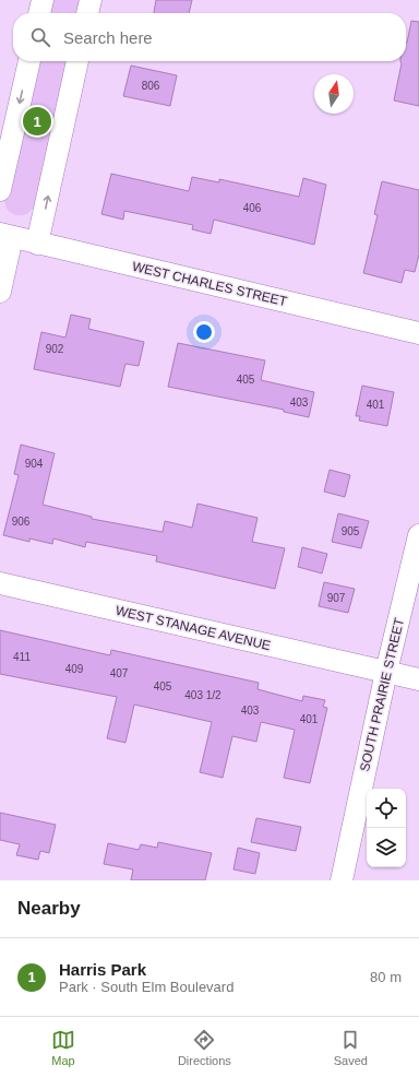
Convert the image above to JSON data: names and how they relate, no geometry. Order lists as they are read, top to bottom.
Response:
{
  "streets": {
    "street": ["WEST CHARLES STREET", "WEST STANAGE AVENUE", "SOUTH PRAIRIE STREET"]
  },
  "crossings": [
    ["WEST STANAGE AVENUE", "SOUTH PRAIRIE STREET"]
  ],
  "house_numbers": [
    "806",
    "406",
    "902",
    "405",
    "403",
    "401",
    "904",
    "906",
    "905",
    "907",
    "411",
    "409",
    "407",
    "405",
    "403 1/2",
    "403",
    "401"
  ],
  "north": "top",
  "page": {
    "search": "Search here",
    "pins": "1",
    "heading": "Nearby",
    "list": [
      {
        "mark": "1",
        "name": "Harris Park",
        "note": "Park · South Elm Boulevard",
        "value": "80 m"
      }
    ],
    "nav": ["Map", "Directions", "Saved"]
  }
}
